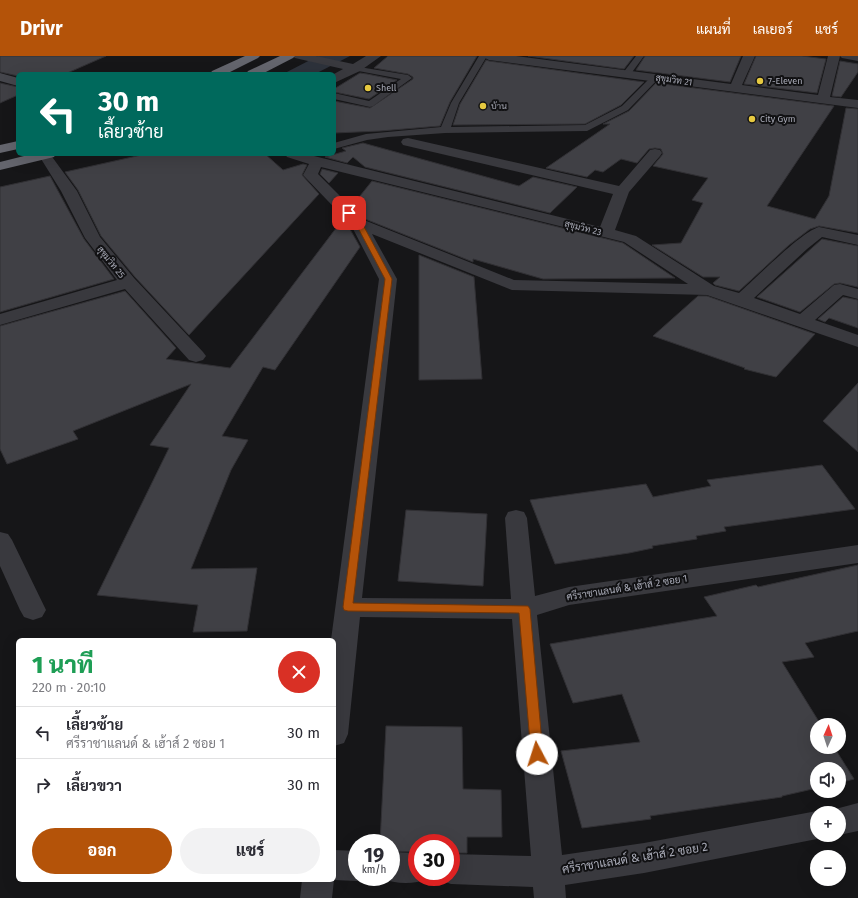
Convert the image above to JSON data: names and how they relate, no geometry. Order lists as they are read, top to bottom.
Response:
{
  "streets": {
    "street": [
      "สุขุมวิท 21",
      "สุขุมวิท 23",
      "สุขุมวิท 25",
      "ศรีราชาแลนด์ & เฮ้าส์ 2 ซอย 1",
      "ศรีราชาแลนด์ & เฮ้าส์ 2 ซอย 2"
    ]
  },
  "places": [
    "7-Eleven",
    "Shell",
    "บ้าน",
    "City Gym"
  ],
  "north": "top",
  "page": {
    "header": "Drivr",
    "nav": ["แผนที่", "เลเยอร์", "แชร์"],
    "turn": ["30 m", "เลี้ยวซ้าย"],
    "heading": ["1 นาที", "220 m · 20:10"],
    "list": [
      {
        "name": "เลี้ยวซ้าย",
        "note": "ศรีราชาแลนด์ & เฮ้าส์ 2 ซอย 1",
        "value": "30 m"
      },
      {
        "name": "เลี้ยวขวา",
        "value": "30 m"
      }
    ],
    "map_buttons": ["+", "−"],
    "buttons": ["ออก", "แชร์"],
    "speed": "19 km/h",
    "limit": "30"
  }
}
